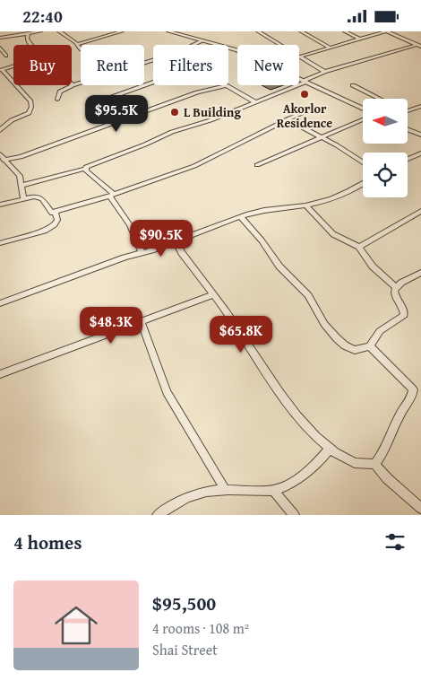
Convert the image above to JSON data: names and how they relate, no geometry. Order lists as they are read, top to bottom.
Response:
{
  "places": ["Akorlor Residence", "L Building"],
  "north": "left",
  "page": {
    "status": "22:40",
    "chip": [
      "Buy",
      "Rent",
      "Filters",
      "New"
    ],
    "price": [
      "$95.5K",
      "$90.5K",
      "$48.3K",
      "$65.8K"
    ],
    "heading": "4 homes",
    "list": [
      {
        "name": "$95,500",
        "note": "4 rooms · 108 m² · Shai Street"
      }
    ]
  }
}
